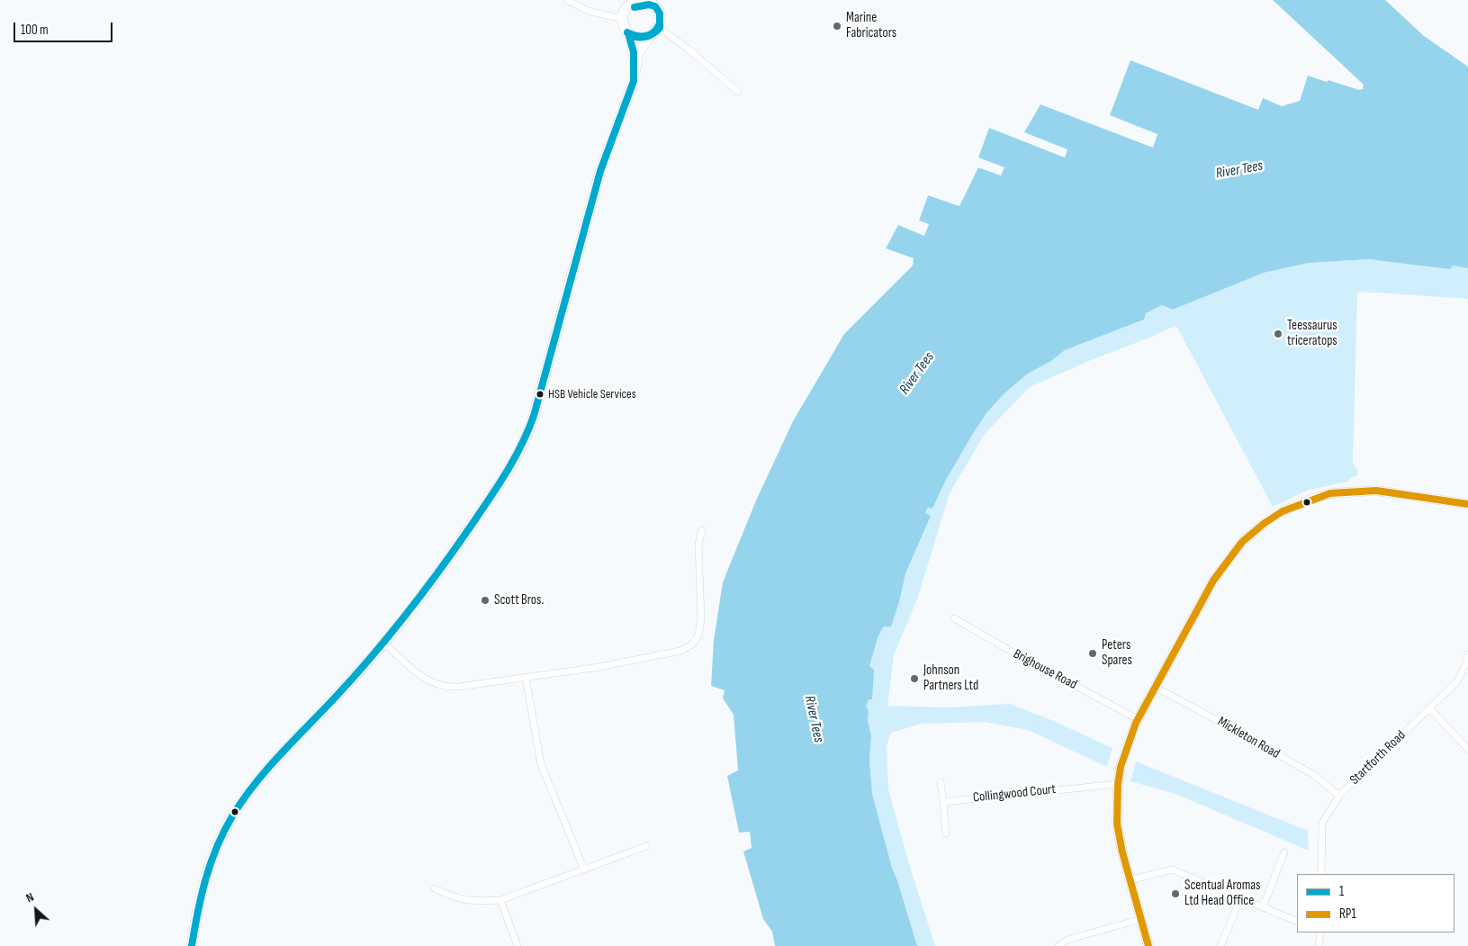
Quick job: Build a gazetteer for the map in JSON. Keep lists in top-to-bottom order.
{
  "streets": {
    "street": [
      "Brighouse Road",
      "Mickleton Road",
      "Startforth Road",
      "Collingwood Court"
    ]
  },
  "crossings": [
    ["Mickleton Road", "Startforth Road"]
  ],
  "water": ["River Tees"],
  "places": [
    "Marine Fabricators",
    "Teessaurus triceratops",
    "HSB Vehicle Services",
    "Scott Bros.",
    "Peters Spares",
    "Johnson Partners Ltd",
    "Scentual Aromas Ltd Head Office"
  ],
  "lines": ["transit line 1", "transit line RP1"],
  "legend": ["1", "RP1"],
  "scale_bar": "100 m",
  "north": "top left"
}
